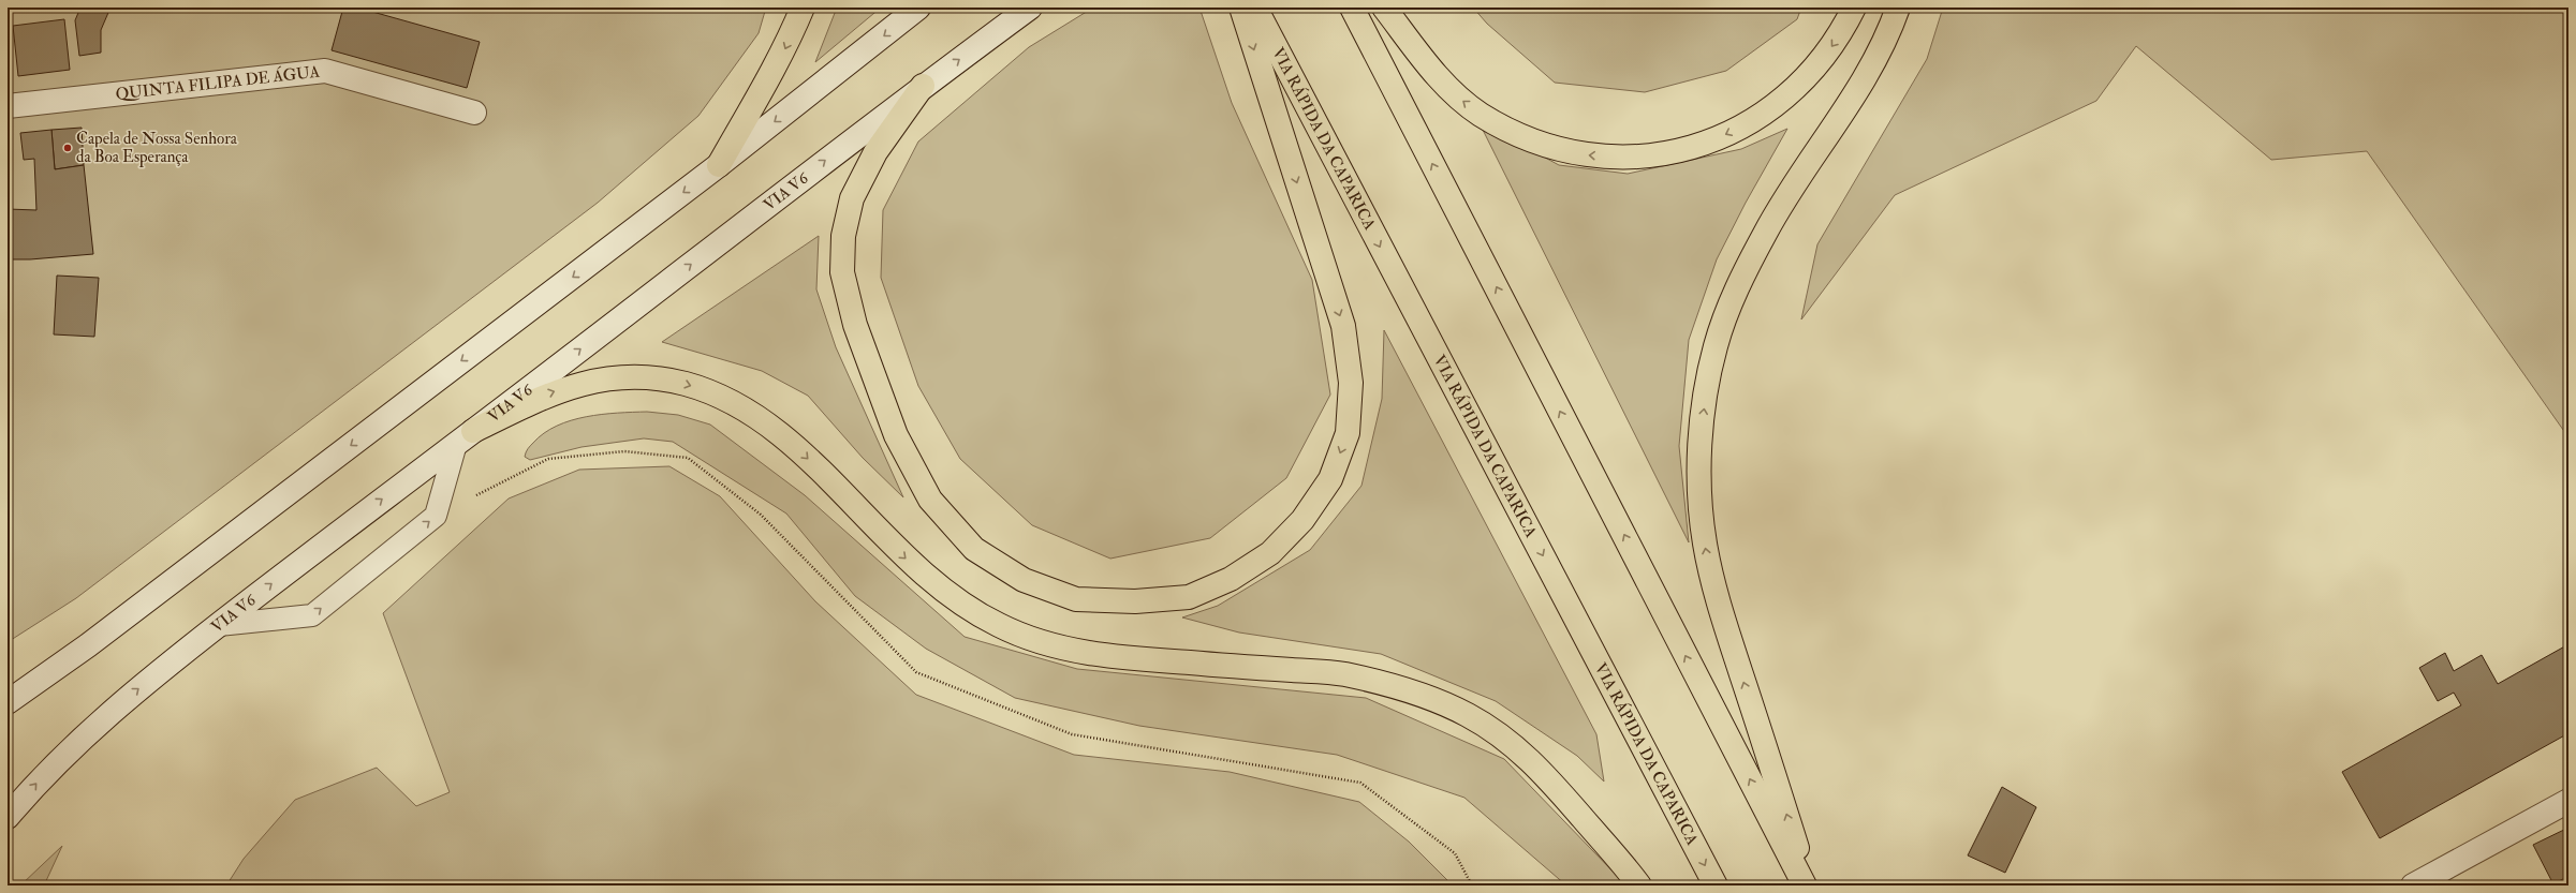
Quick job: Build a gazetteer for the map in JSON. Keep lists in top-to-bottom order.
{
  "streets": {
    "highway": ["VIA RÁPIDA DA CAPARICA"],
    "main road": ["QUINTA FILIPA DE ÁGUA", "VIA V6"]
  },
  "places": ["Capela de Nossa Senhora da Boa Esperança"]
}
